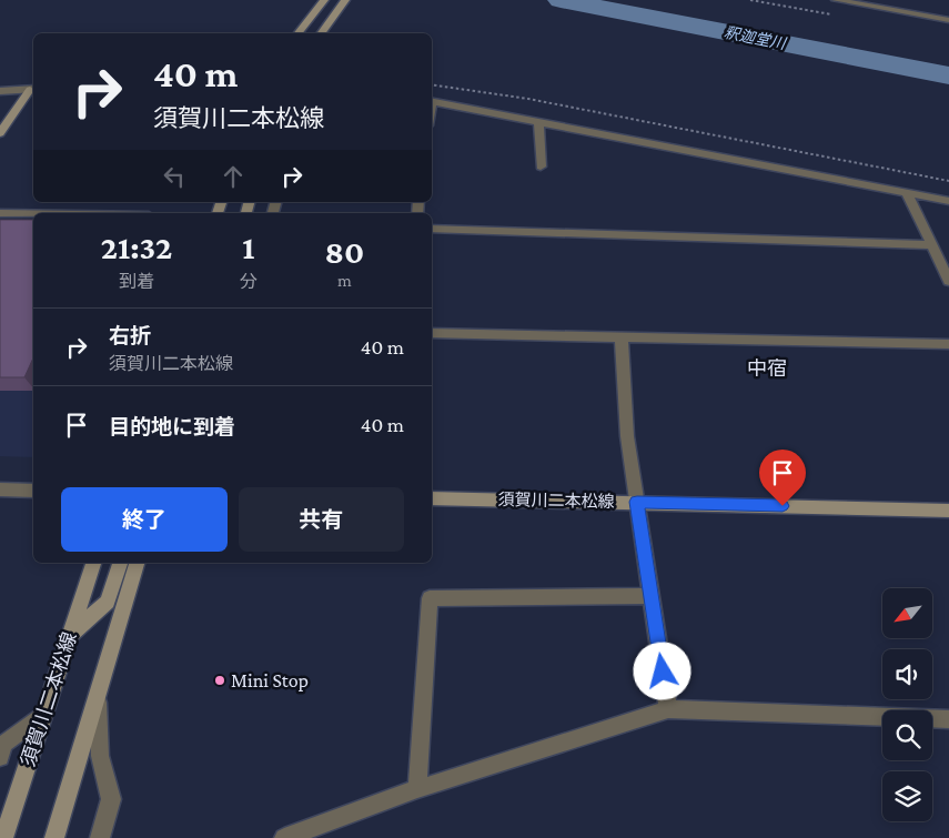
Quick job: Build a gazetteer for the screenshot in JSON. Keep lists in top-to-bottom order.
{
  "streets": {
    "main road": ["須賀川二本松線"]
  },
  "districts": ["中宿"],
  "water": ["釈迦堂川"],
  "places": ["Mini Stop"],
  "north": "bottom left",
  "page": {
    "turn": ["40 m", "須賀川二本松線"],
    "eta": [
      "21:32",
      "到着",
      "1",
      "分",
      "80",
      "m"
    ],
    "list": [
      {
        "name": "右折",
        "note": "須賀川二本松線",
        "value": "40 m"
      },
      {
        "name": "目的地に到着",
        "value": "40 m"
      }
    ],
    "buttons": ["終了", "共有"]
  }
}
